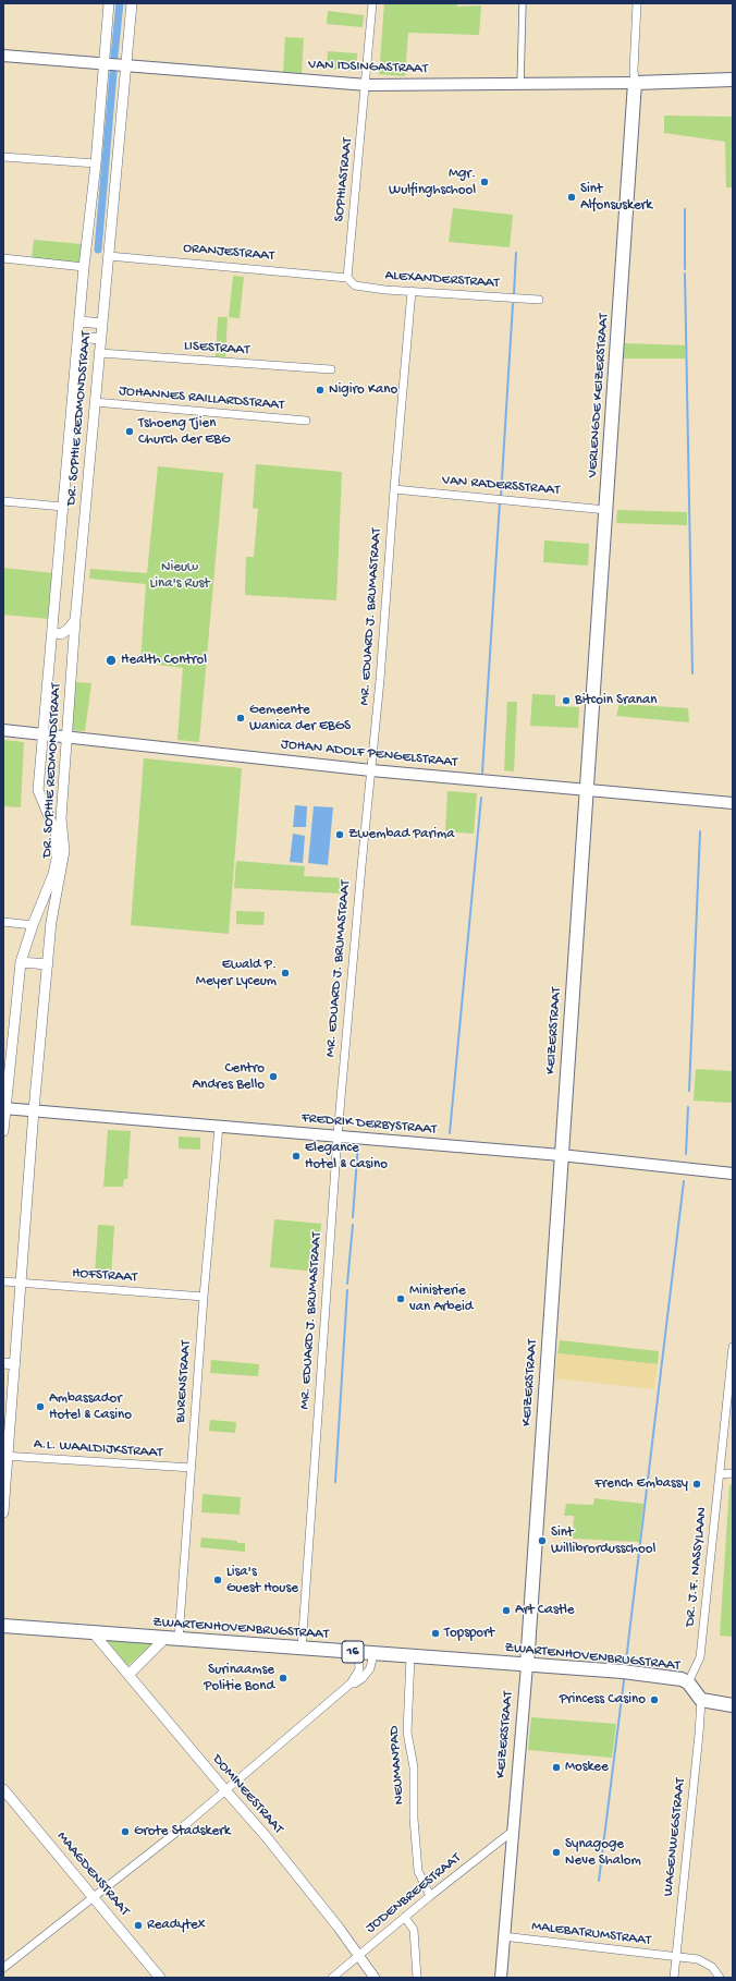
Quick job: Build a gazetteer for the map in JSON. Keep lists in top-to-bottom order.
{
  "streets": {
    "main road": [
      "VAN IDSINGASTRAAT",
      "VERLENGDE KEIZERSTRAAT",
      "JOHAN ADOLF PENGELSTRAAT",
      "KEIZERSTRAAT",
      "FREDRIK DERBYSTRAAT",
      "ZWARTENHOVENBRUGSTRAAT",
      "16"
    ],
    "street": [
      "SOPHIASTRAAT",
      "ORANJESTRAAT",
      "ALEXANDERSTRAAT",
      "LISESTRAAT",
      "JOHANNES RAILLARDSTRAAT",
      "DR. SOPHIE REDMONDSTRAAT",
      "VAN RADERSSTRAAT",
      "MR. EDUARD J. BRUMASTRAAT",
      "HOFSTRAAT",
      "BURENSTRAAT",
      "A.L. WAALDIJKSTRAAT",
      "DR. J.F. NASSYLAAN",
      "NEUMANPAD",
      "DOMINEESTRAAT",
      "WAGENWEGSTRAAT",
      "MAAGDENSTRAAT",
      "JODENBREESTRAAT",
      "MALEBATRUMSTRAAT"
    ]
  },
  "crossings": [
    ["VAN IDSINGASTRAAT", "SOPHIASTRAAT"],
    ["VAN IDSINGASTRAAT", "VERLENGDE KEIZERSTRAAT"],
    ["VAN IDSINGASTRAAT", "DR. SOPHIE REDMONDSTRAAT"],
    ["SOPHIASTRAAT", "ORANJESTRAAT"],
    ["SOPHIASTRAAT", "ALEXANDERSTRAAT"],
    ["ORANJESTRAAT", "ALEXANDERSTRAAT"],
    ["ORANJESTRAAT", "DR. SOPHIE REDMONDSTRAAT"],
    ["ALEXANDERSTRAAT", "MR. EDUARD J. BRUMASTRAAT"],
    ["LISESTRAAT", "DR. SOPHIE REDMONDSTRAAT"],
    ["VERLENGDE KEIZERSTRAAT", "VAN RADERSSTRAAT"],
    ["VERLENGDE KEIZERSTRAAT", "JOHAN ADOLF PENGELSTRAAT"],
    ["VERLENGDE KEIZERSTRAAT", "KEIZERSTRAAT"],
    ["JOHANNES RAILLARDSTRAAT", "DR. SOPHIE REDMONDSTRAAT"],
    ["DR. SOPHIE REDMONDSTRAAT", "JOHAN ADOLF PENGELSTRAAT"],
    ["DR. SOPHIE REDMONDSTRAAT", "FREDRIK DERBYSTRAAT"],
    ["DR. SOPHIE REDMONDSTRAAT", "HOFSTRAAT"],
    ["DR. SOPHIE REDMONDSTRAAT", "A.L. WAALDIJKSTRAAT"],
    ["VAN RADERSSTRAAT", "MR. EDUARD J. BRUMASTRAAT"],
    ["MR. EDUARD J. BRUMASTRAAT", "JOHAN ADOLF PENGELSTRAAT"],
    ["MR. EDUARD J. BRUMASTRAAT", "FREDRIK DERBYSTRAAT"],
    ["MR. EDUARD J. BRUMASTRAAT", "ZWARTENHOVENBRUGSTRAAT"],
    ["JOHAN ADOLF PENGELSTRAAT", "KEIZERSTRAAT"],
    ["KEIZERSTRAAT", "FREDRIK DERBYSTRAAT"],
    ["KEIZERSTRAAT", "ZWARTENHOVENBRUGSTRAAT"],
    ["KEIZERSTRAAT", "JODENBREESTRAAT"],
    ["KEIZERSTRAAT", "MALEBATRUMSTRAAT"],
    ["FREDRIK DERBYSTRAAT", "BURENSTRAAT"],
    ["HOFSTRAAT", "BURENSTRAAT"],
    ["BURENSTRAAT", "A.L. WAALDIJKSTRAAT"],
    ["BURENSTRAAT", "ZWARTENHOVENBRUGSTRAAT"],
    ["DR. J.F. NASSYLAAN", "ZWARTENHOVENBRUGSTRAAT"],
    ["ZWARTENHOVENBRUGSTRAAT", "NEUMANPAD"],
    ["ZWARTENHOVENBRUGSTRAAT", "DOMINEESTRAAT"],
    ["ZWARTENHOVENBRUGSTRAAT", "WAGENWEGSTRAAT"],
    ["NEUMANPAD", "JODENBREESTRAAT"],
    ["DOMINEESTRAAT", "JODENBREESTRAAT"],
    ["WAGENWEGSTRAAT", "MALEBATRUMSTRAAT"]
  ],
  "parks": ["Nieuw Lina's Rust"],
  "places": [
    "Mgr. Wulfinghschool",
    "Sint Alfonsuskerk",
    "Nigiro Kano",
    "Tshoeng Tjien Church der EBG",
    "Health Control",
    "Bitcoin Sranan",
    "Gemeente Wanica der EBGS",
    "Zwembad Parima",
    "Ewald P. Meyer Lyceum",
    "Centro Andres Bello",
    "Elegance Hotel & Casino",
    "Ministerie van Arbeid",
    "Ambassador Hotel & Casino",
    "French Embassy",
    "Sint Willibrordusschool",
    "Lisa's Guest House",
    "Art Castle",
    "Topsport",
    "Surinaamse Politie Bond",
    "Princess Casino",
    "Moskee",
    "Grote Stadskerk",
    "Synagoge Neve Shalom",
    "Readytex"
  ]
}
